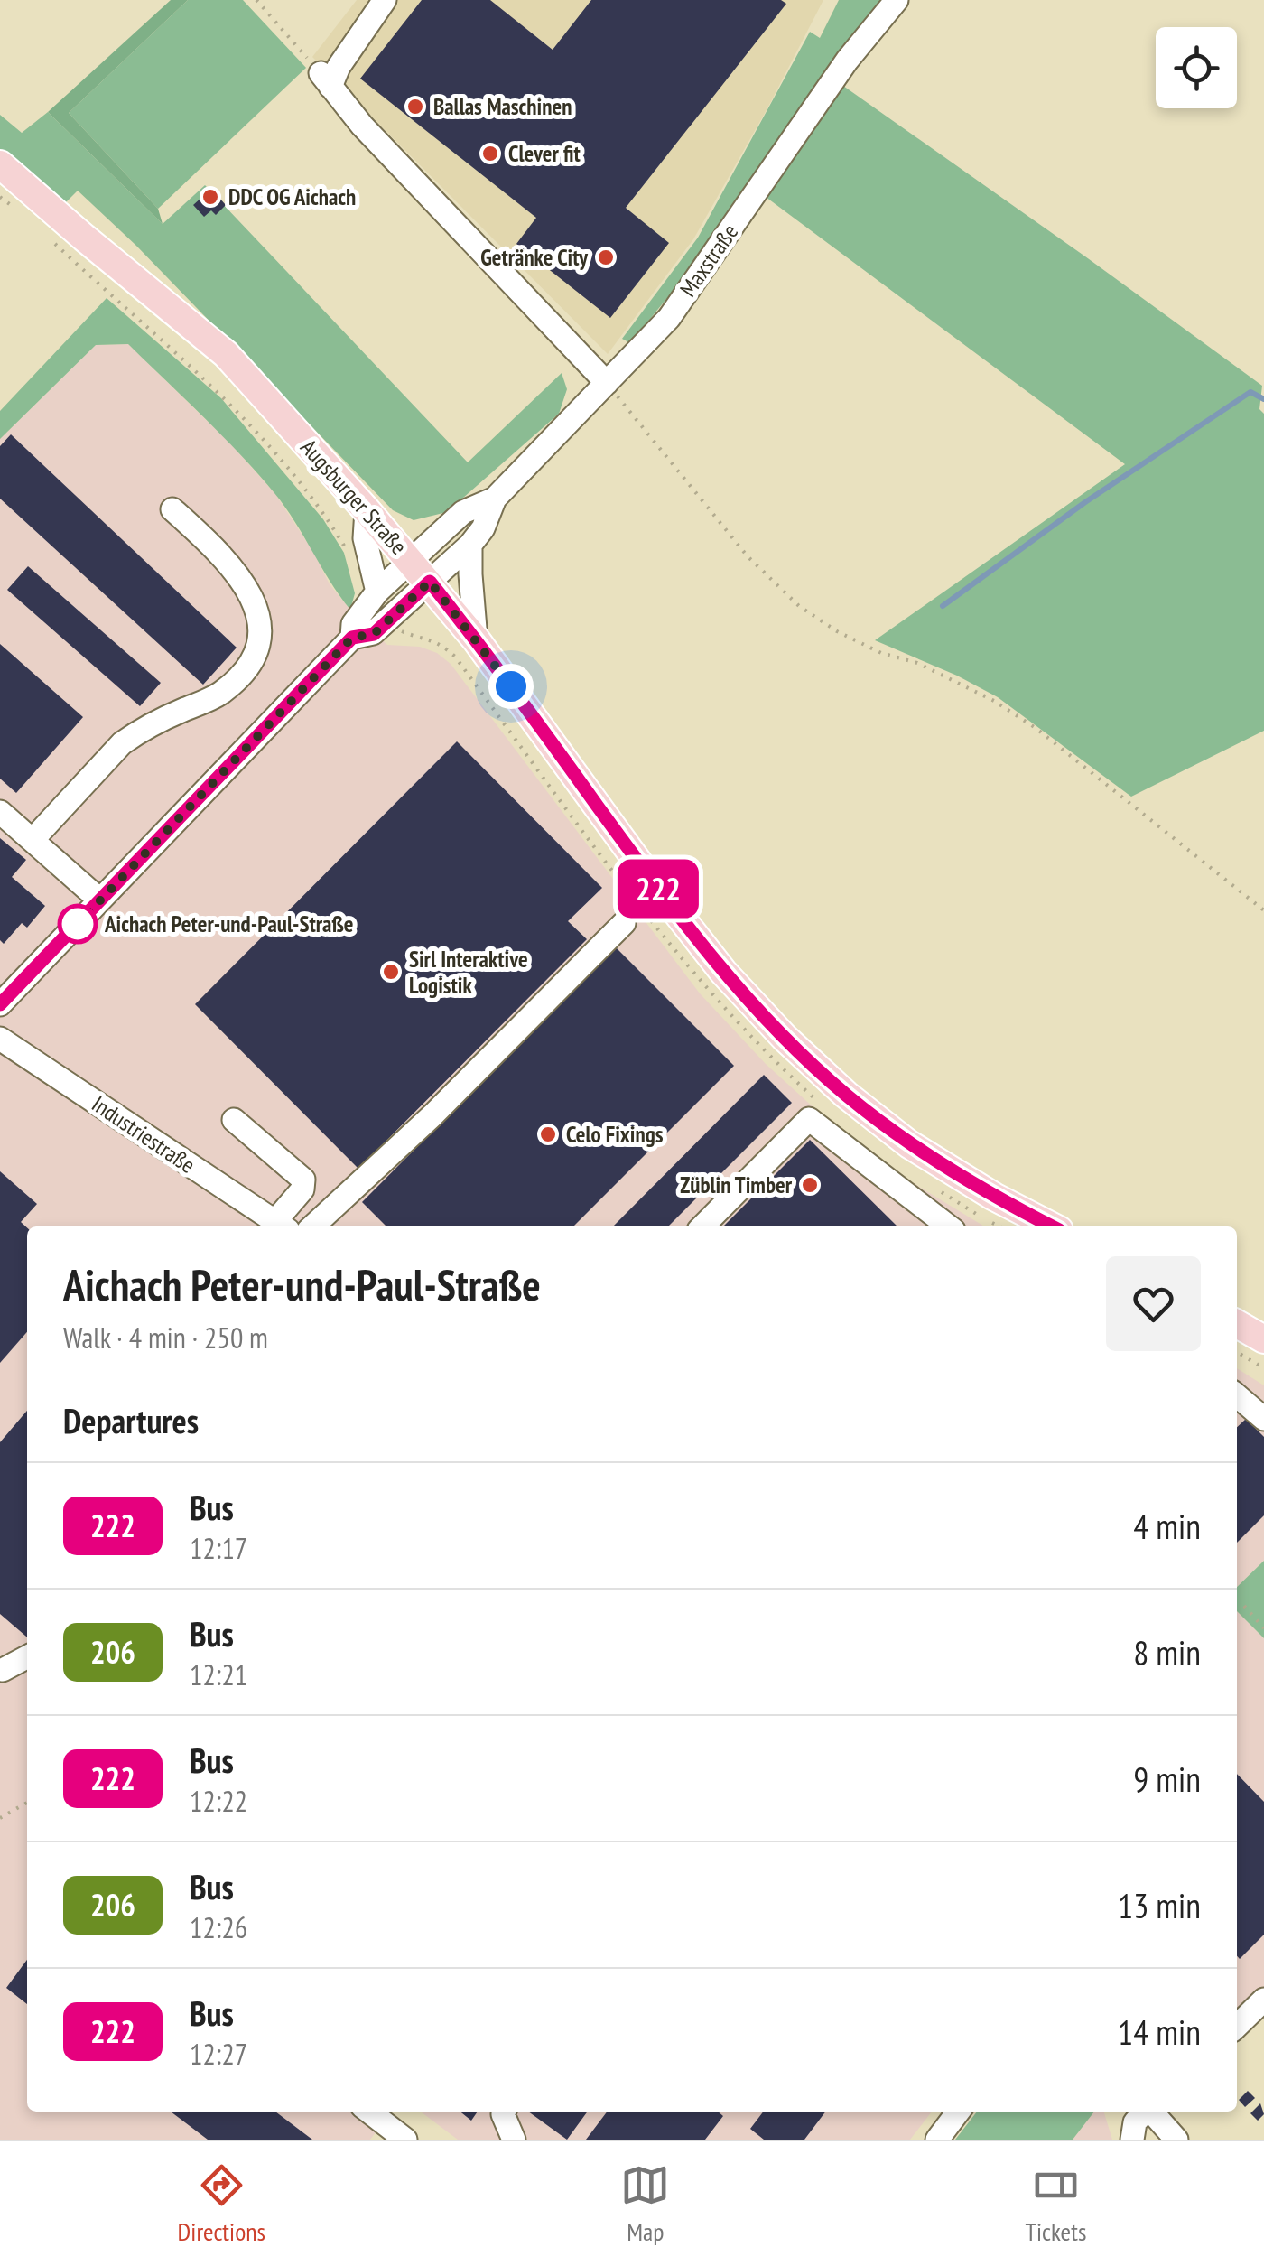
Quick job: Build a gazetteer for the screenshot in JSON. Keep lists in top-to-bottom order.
{
  "streets": {
    "main road": ["Augsburger Straße"],
    "street": ["Maxstraße", "Industriestraße"]
  },
  "crossings": [
    ["Maxstraße", "Augsburger Straße"]
  ],
  "places": [
    "Ballas Maschinen",
    "Clever fit",
    "DDC OG Aichach",
    "Getränke City",
    "Aichach Peter-und-Paul-Straße",
    "Sirl Interaktive Logistik",
    "Celo Fixings",
    "Züblin Timber"
  ],
  "lines": ["bus line 222"],
  "page": {
    "on_map": "222",
    "heading": [
      ["Aichach Peter-und-Paul-Straße", "Walk · 4 min · 250 m"],
      "Departures"
    ],
    "list": [
      {
        "mark": "222",
        "name": "Bus",
        "note": "12:17",
        "value": "4 min"
      },
      {
        "mark": "206",
        "name": "Bus",
        "note": "12:21",
        "value": "8 min"
      },
      {
        "mark": "222",
        "name": "Bus",
        "note": "12:22",
        "value": "9 min"
      },
      {
        "mark": "206",
        "name": "Bus",
        "note": "12:26",
        "value": "13 min"
      },
      {
        "mark": "222",
        "name": "Bus",
        "note": "12:27",
        "value": "14 min"
      }
    ],
    "tabs": ["Directions", "Map", "Tickets"]
  }
}
